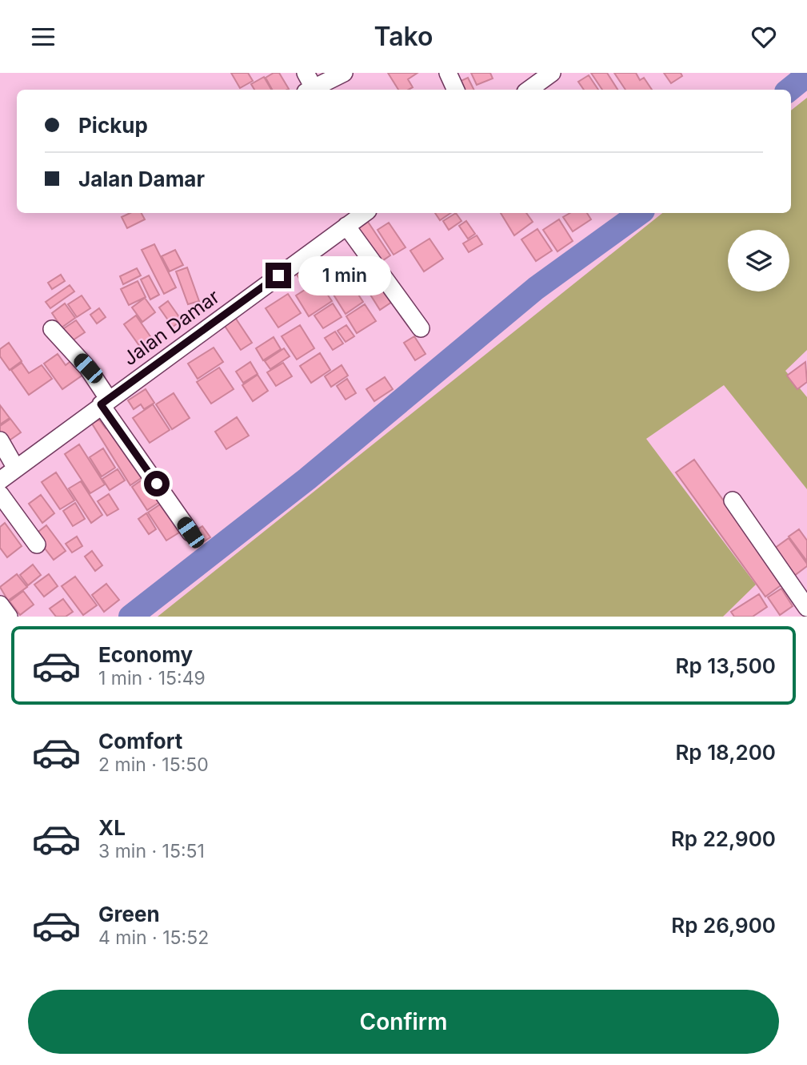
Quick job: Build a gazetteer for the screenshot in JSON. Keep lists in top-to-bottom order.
{
  "streets": {
    "street": ["Jalan Damar"]
  },
  "page": {
    "header": "Tako",
    "banner": ["Pickup", "Jalan Damar"],
    "bubble": "1 min",
    "list": [
      {
        "name": "Economy",
        "note": "1 min · 15:49",
        "value": "Rp 13,500"
      },
      {
        "name": "Comfort",
        "note": "2 min · 15:50",
        "value": "Rp 18,200"
      },
      {
        "name": "XL",
        "note": "3 min · 15:51",
        "value": "Rp 22,900"
      },
      {
        "name": "Green",
        "note": "4 min · 15:52",
        "value": "Rp 26,900"
      }
    ],
    "buttons": "Confirm"
  }
}
